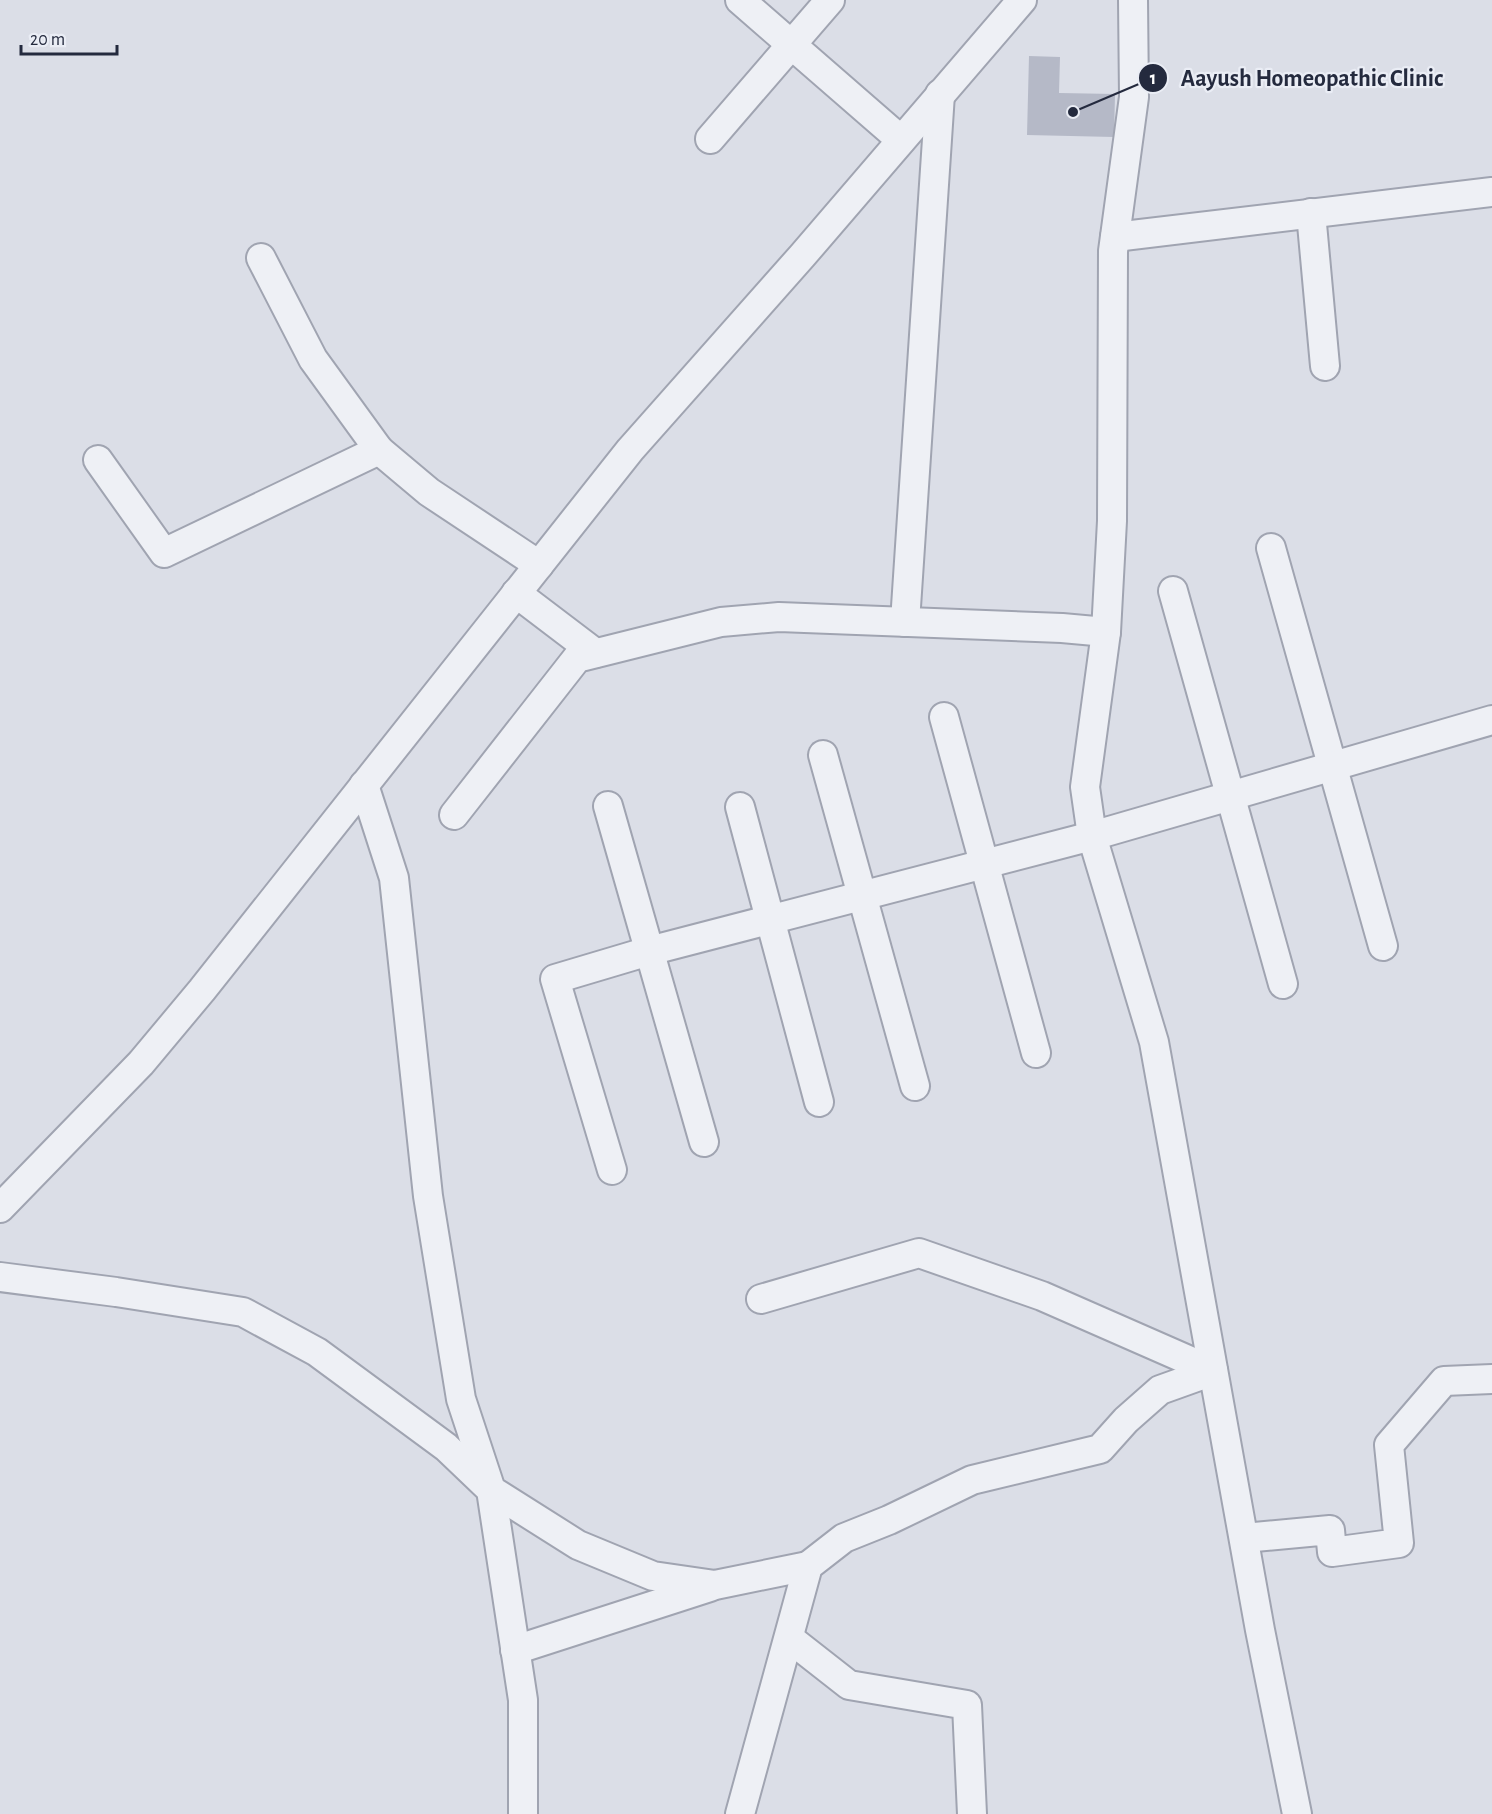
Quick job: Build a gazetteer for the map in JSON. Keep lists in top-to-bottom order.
{
  "places": ["Aayush Homeopathic Clinic"],
  "scale_bar": "20 m"
}
